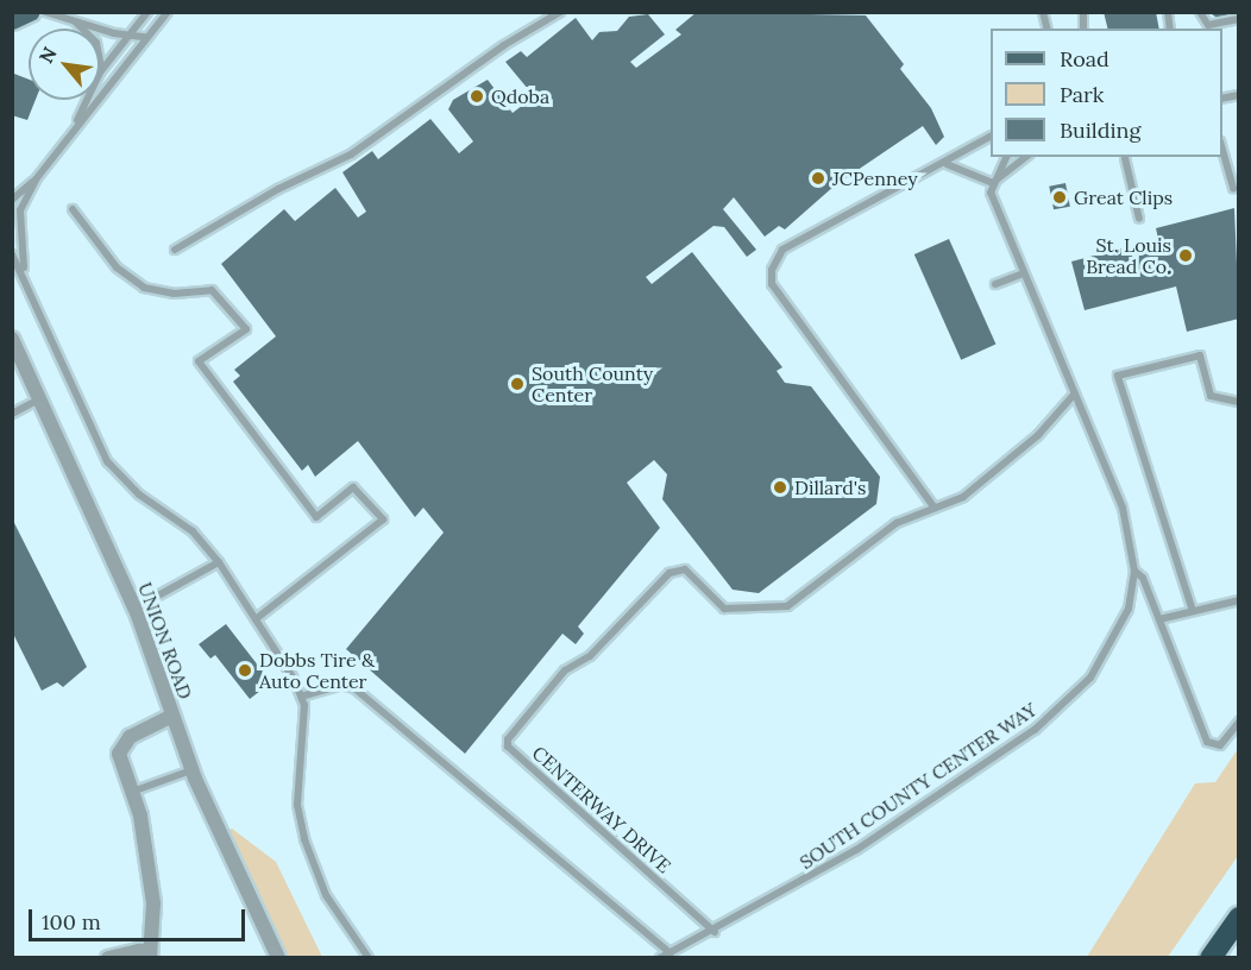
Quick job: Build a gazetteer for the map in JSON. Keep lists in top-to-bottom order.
{
  "streets": {
    "street": ["UNION ROAD"],
    "lane": ["SOUTH COUNTY CENTER WAY", "CENTERWAY DRIVE"]
  },
  "crossings": [
    ["SOUTH COUNTY CENTER WAY", "CENTERWAY DRIVE"]
  ],
  "places": [
    "Qdoba",
    "JCPenney",
    "Great Clips",
    "St. Louis Bread Co.",
    "South County Center",
    "Dillard's",
    "Dobbs Tire & Auto Center"
  ],
  "legend": ["Road", "Park", "Building"],
  "scale_bar": "100 m",
  "north": "top left"
}
